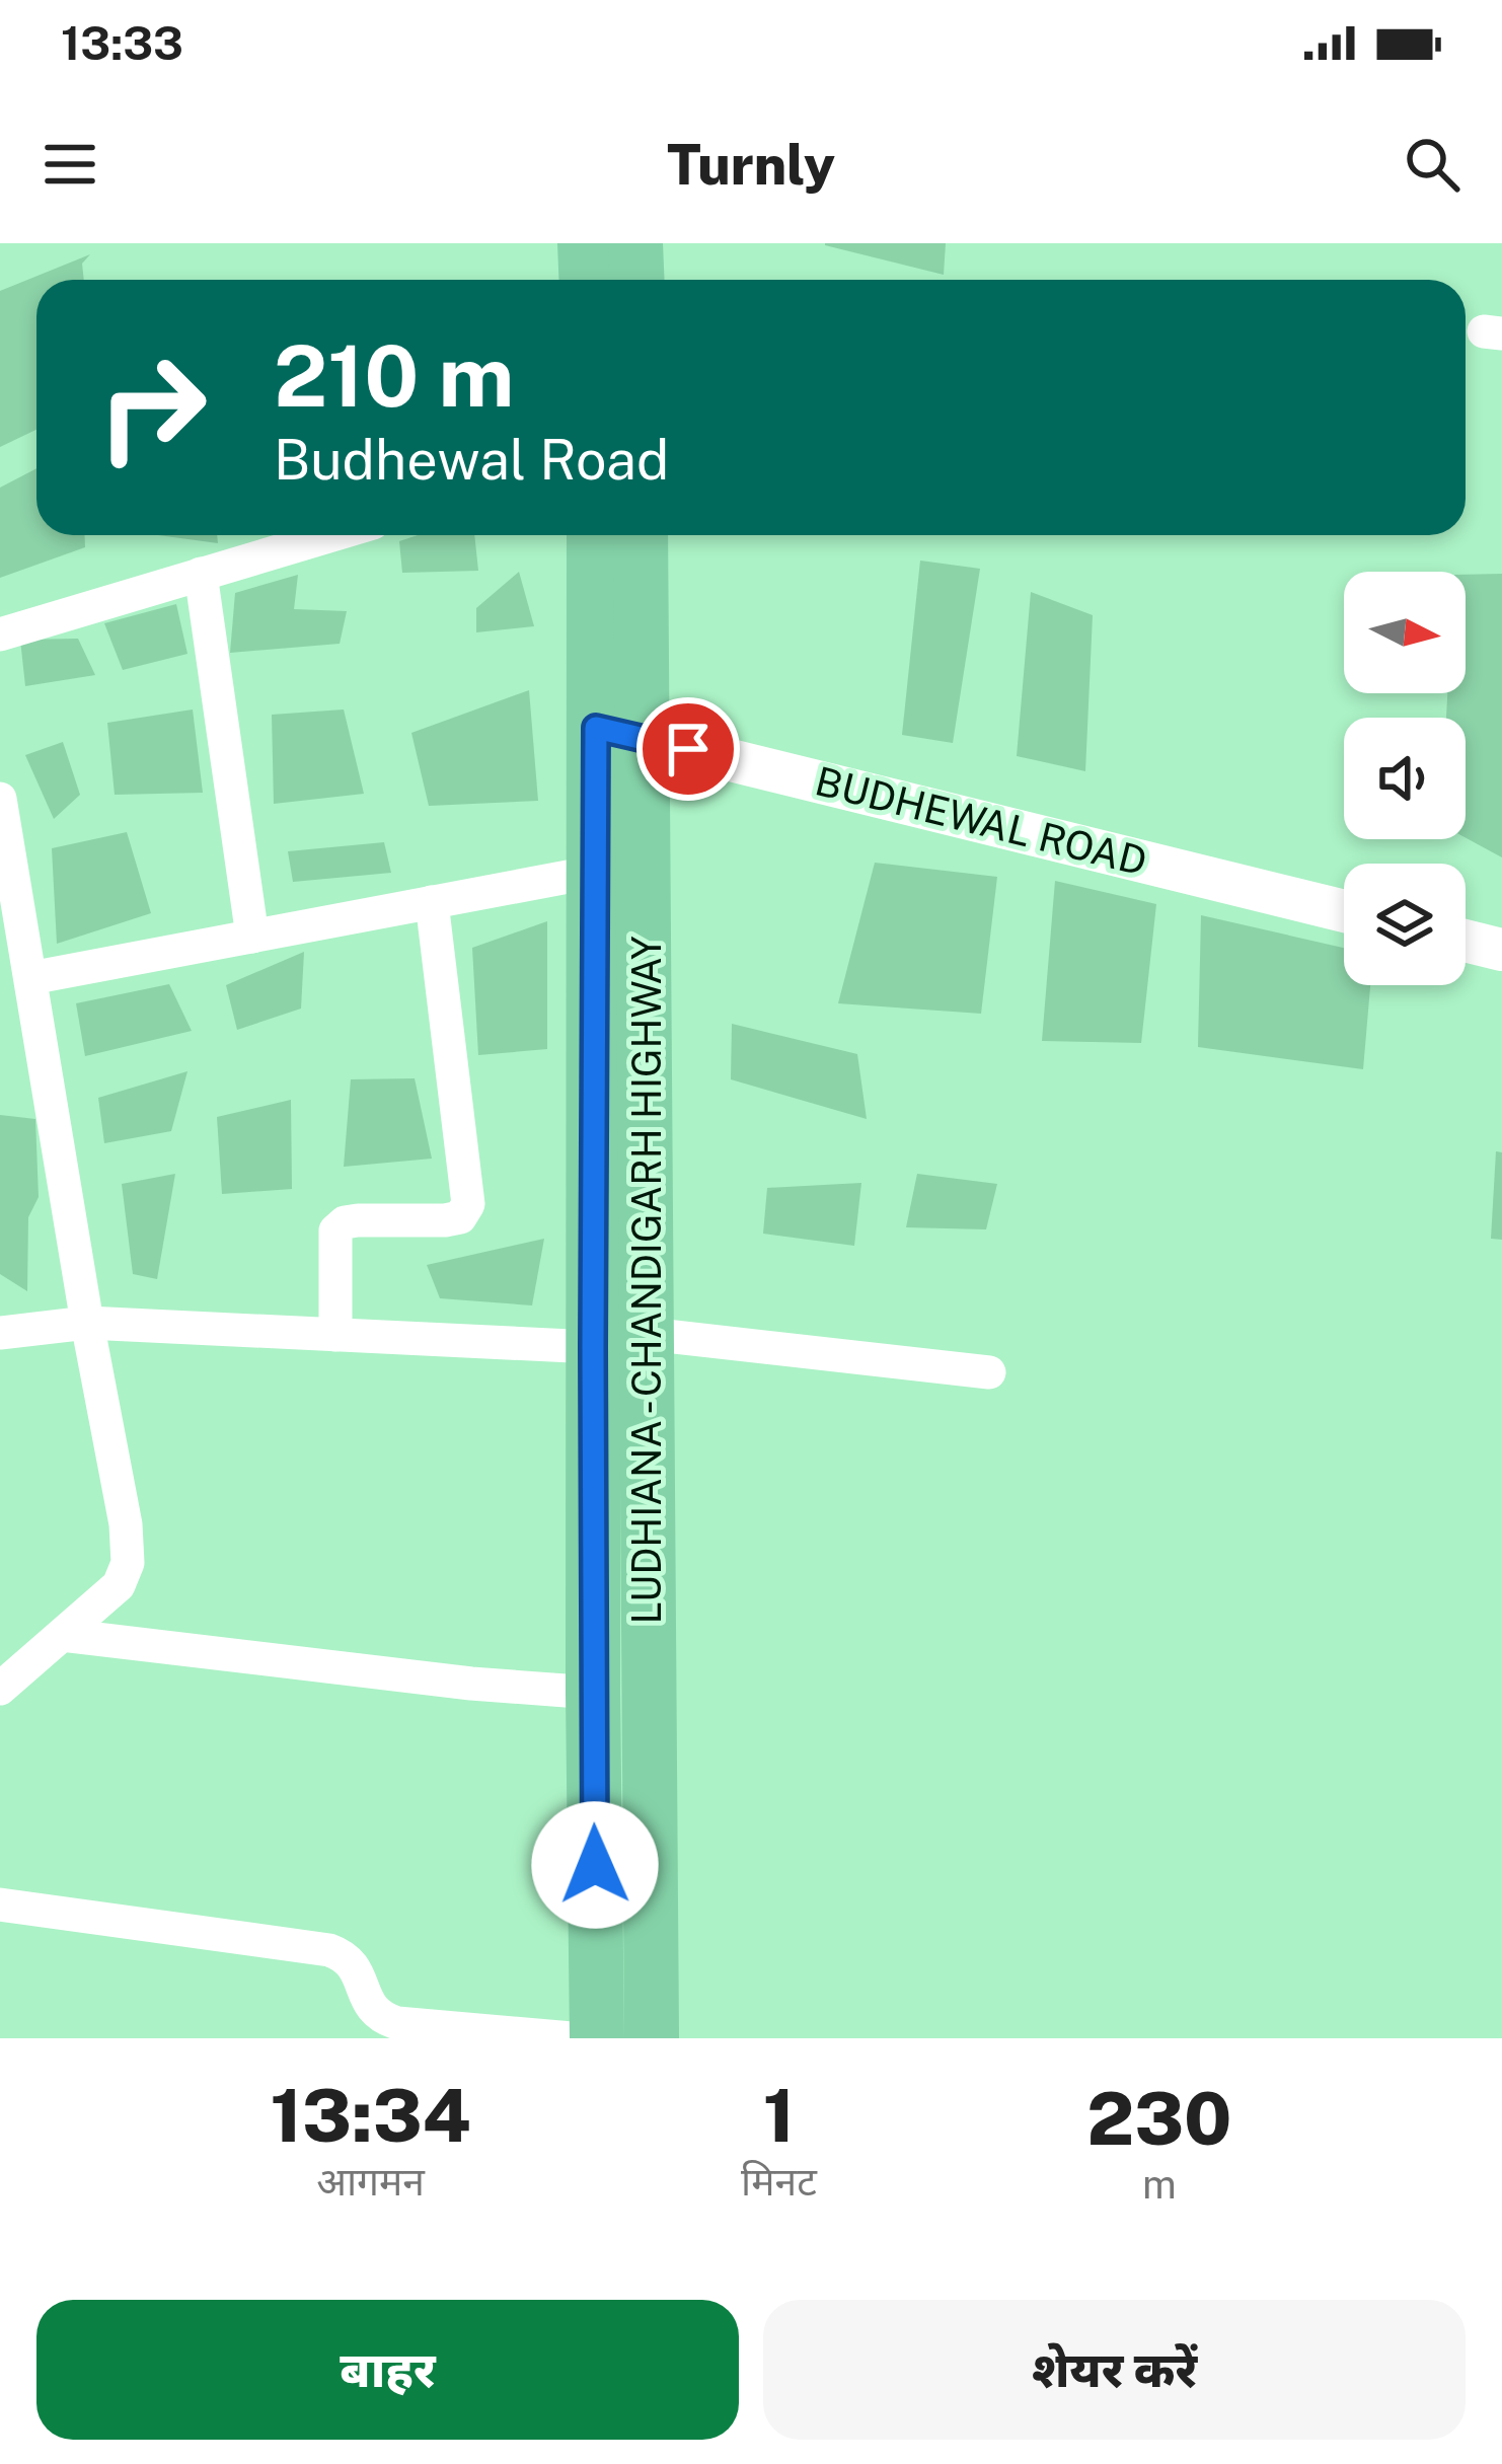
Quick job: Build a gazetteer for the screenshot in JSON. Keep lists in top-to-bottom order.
{
  "streets": {
    "main road": ["LUDHIANA - CHANDIGARH HIGHWAY"],
    "street": ["BUDHEWAL ROAD"]
  },
  "crossings": [
    ["BUDHEWAL ROAD", "LUDHIANA - CHANDIGARH HIGHWAY"]
  ],
  "north": "right",
  "page": {
    "status": "13:33",
    "header": "Turnly",
    "turn": ["210 m", "Budhewal Road"],
    "eta": [
      "13:34",
      "आगमन",
      "1",
      "मिनट",
      "230",
      "m"
    ],
    "buttons": ["बाहर", "शेयर करें"]
  }
}
